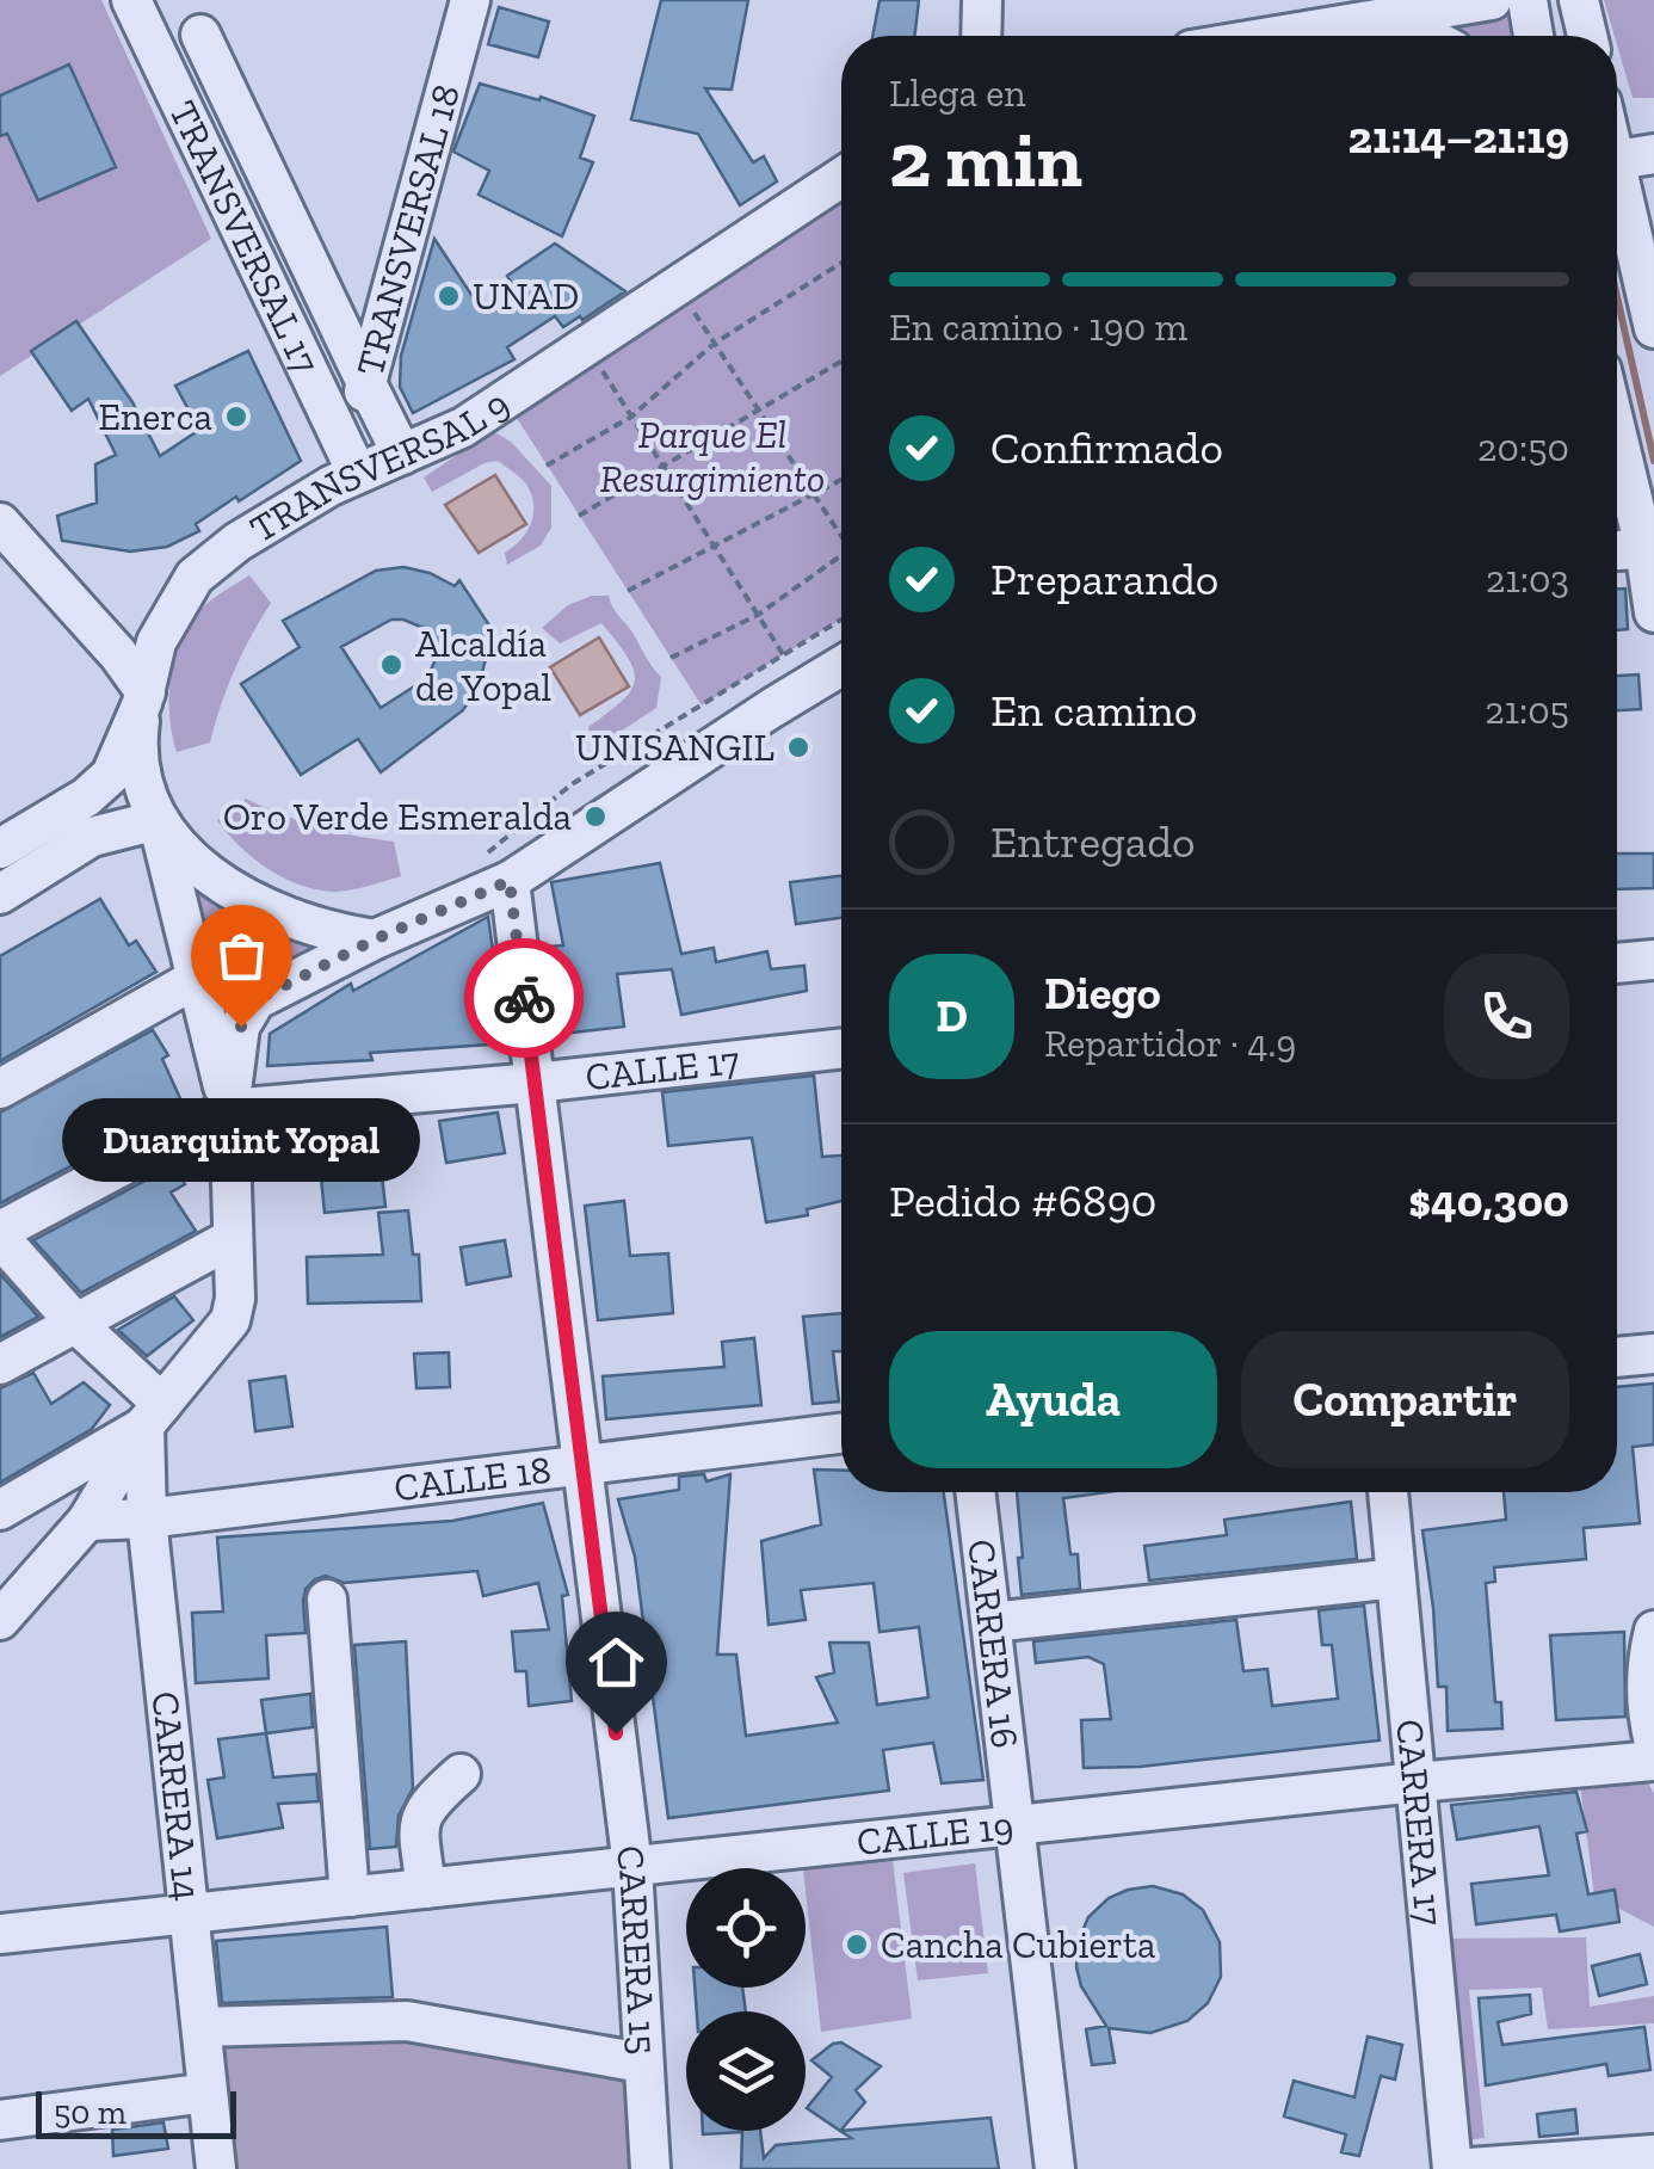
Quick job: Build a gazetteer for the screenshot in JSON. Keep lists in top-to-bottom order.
{
  "streets": {
    "street": [
      "TRANSVERSAL 18",
      "TRANSVERSAL 17",
      "TRANSVERSAL 9",
      "CALLE 17",
      "CALLE 18",
      "CARRERA 16",
      "CARRERA 14",
      "CARRERA 17",
      "CALLE 19",
      "CARRERA 15"
    ]
  },
  "crossings": [
    ["TRANSVERSAL 18", "TRANSVERSAL 9"],
    ["TRANSVERSAL 17", "TRANSVERSAL 9"],
    ["CALLE 17", "CARRERA 15"],
    ["CALLE 18", "CARRERA 14"],
    ["CALLE 18", "CARRERA 15"],
    ["CARRERA 16", "CALLE 19"],
    ["CARRERA 14", "CALLE 19"],
    ["CARRERA 17", "CALLE 19"],
    ["CALLE 19", "CARRERA 15"]
  ],
  "parks": ["Parque El Resurgimiento"],
  "places": [
    "UNAD",
    "Enerca",
    "Alcaldía de Yopal",
    "UNISANGIL",
    "Oro Verde Esmeralda",
    "Duarquint Yopal",
    "Cancha Cubierta"
  ],
  "scale_bar": "50 m",
  "page": {
    "heading": ["2 min", "Llega en", "21:14–21:19"],
    "panel": [
      "Diego",
      "Repartidor · 4.9",
      "Pedido #6890",
      "$40,300"
    ],
    "bar": "En camino · 190 m",
    "list": [
      ["Confirmado", "20:50"],
      ["Preparando", "21:03"],
      ["En camino", "21:05"],
      "Entregado"
    ],
    "round": "D",
    "bubble": "Duarquint Yopal",
    "buttons": ["Ayuda", "Compartir"],
    "scale": "50 m"
  }
}
